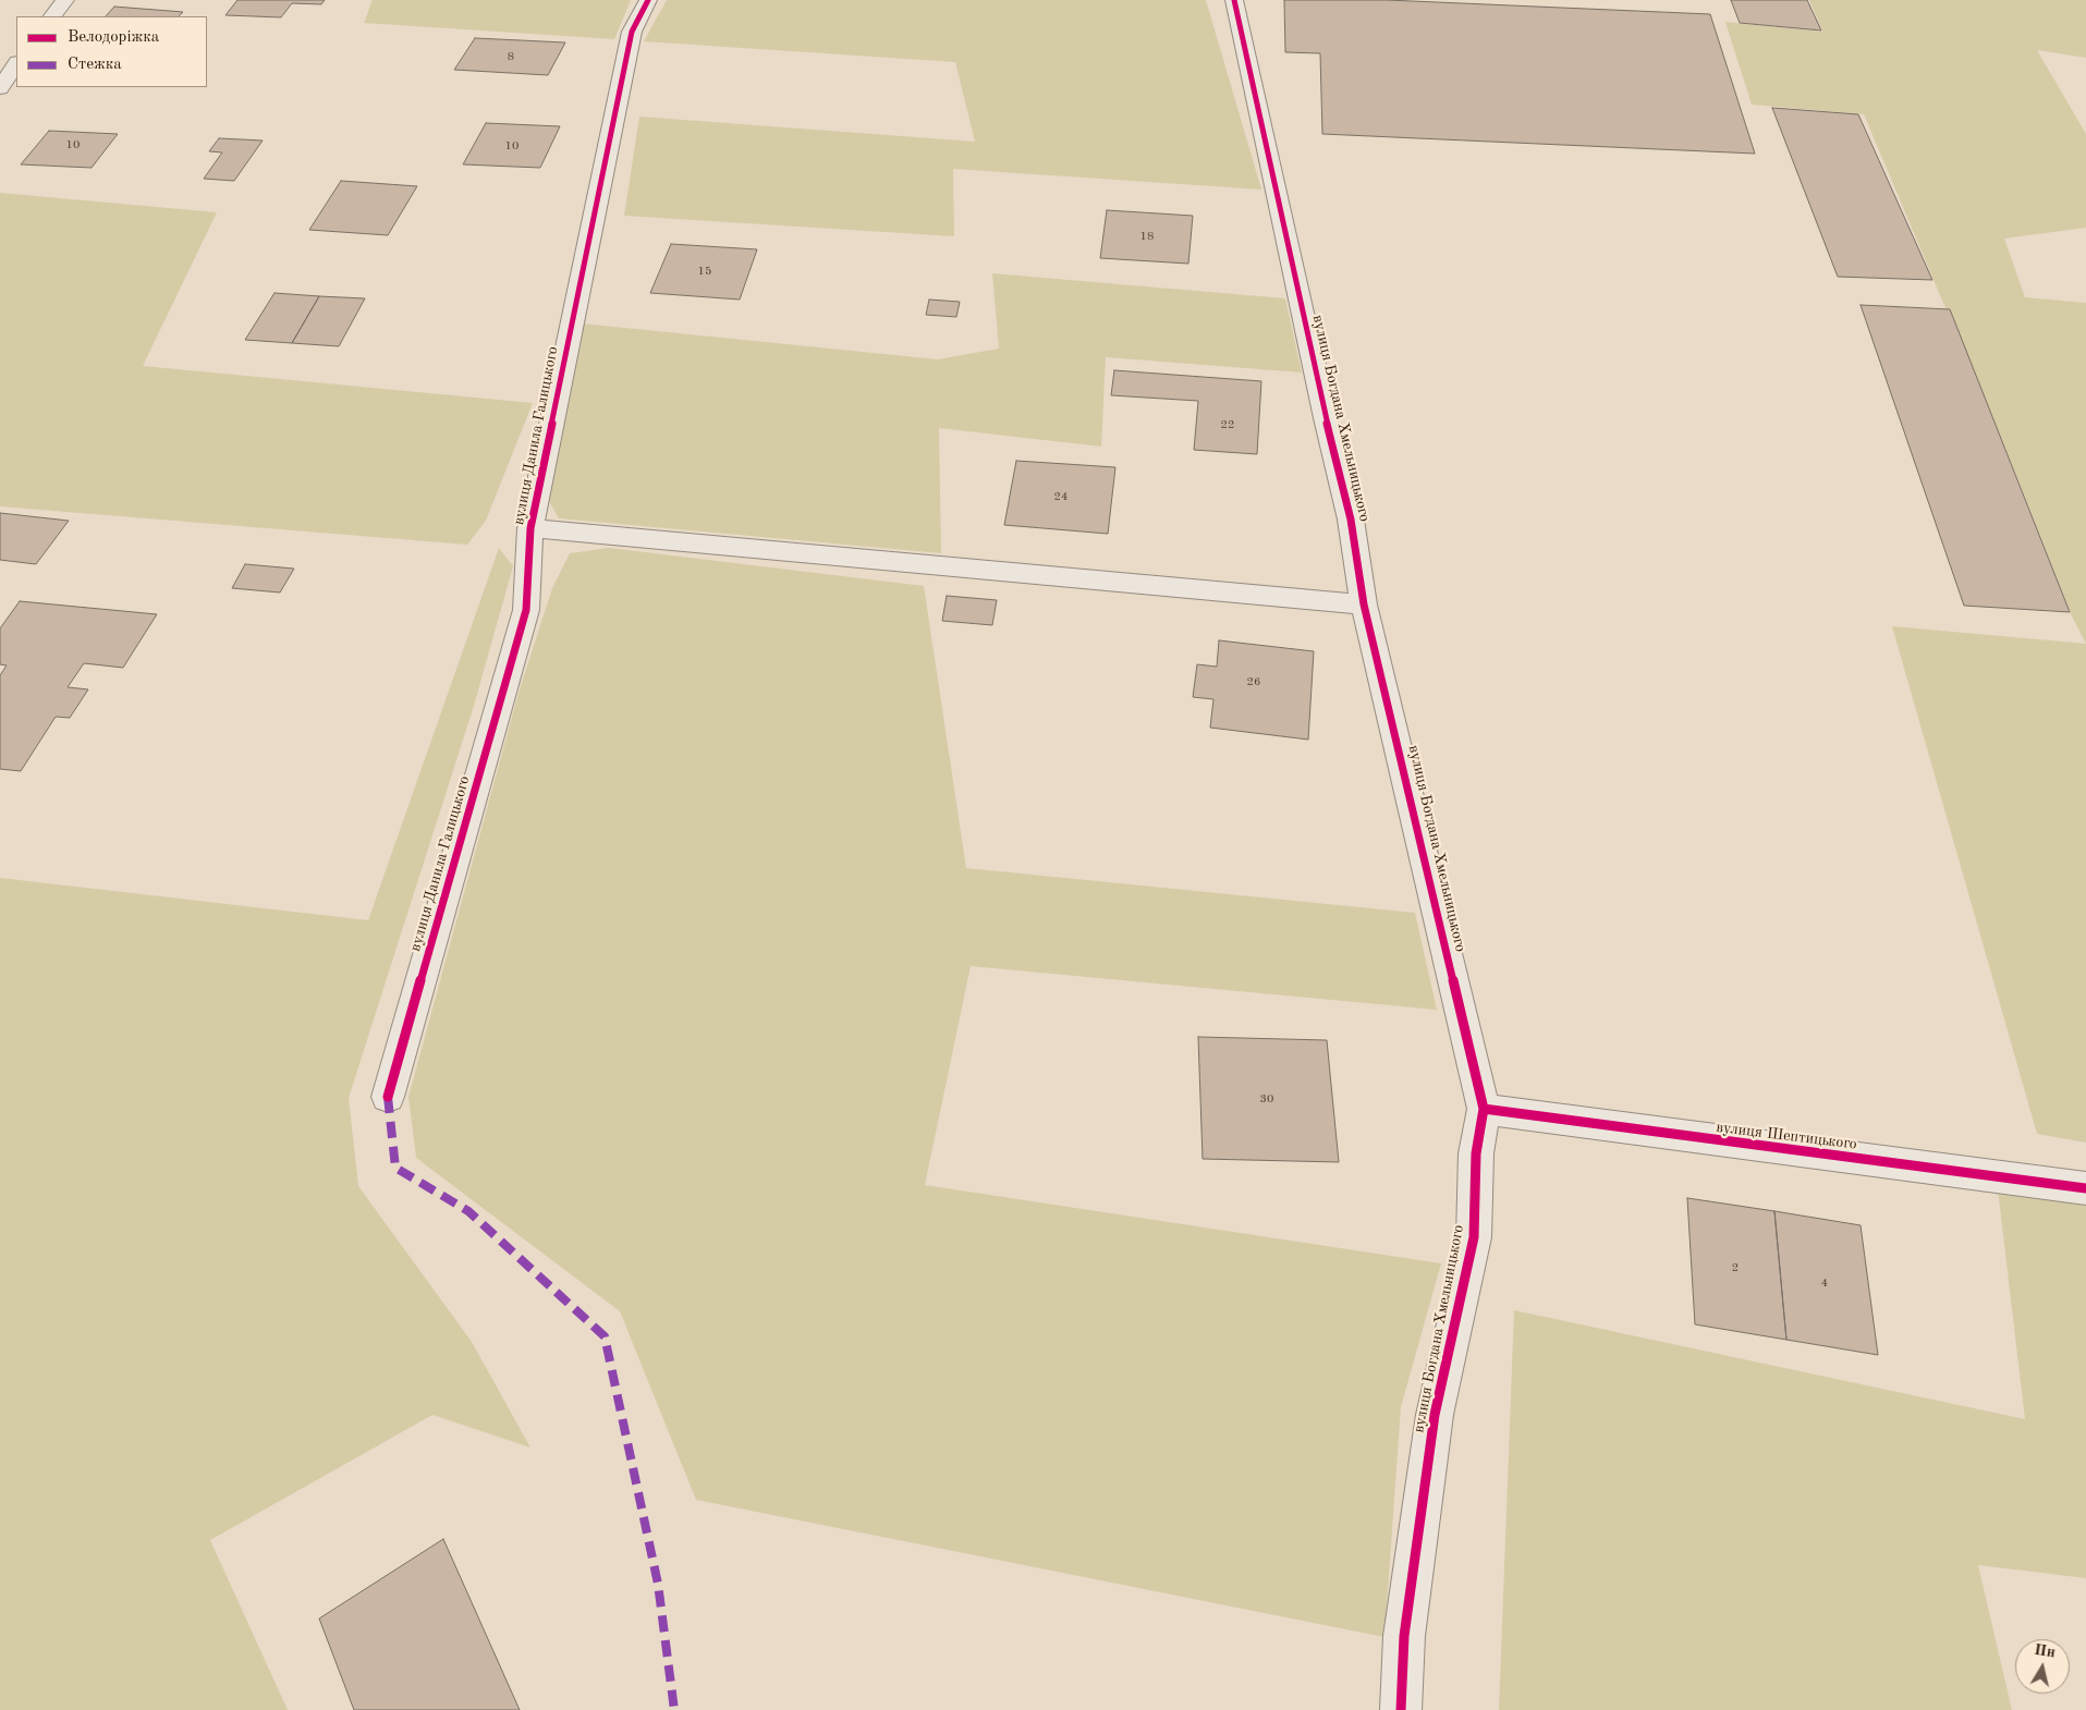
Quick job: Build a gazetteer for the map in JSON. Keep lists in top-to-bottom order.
{
  "streets": {
    "street": ["вулиця Богдана Хмельницького", "вулиця Данила Галицького", "вулиця Шептицького"]
  },
  "crossings": [
    ["вулиця Богдана Хмельницького", "вулиця Шептицького"]
  ],
  "house_numbers": [
    "8",
    "10",
    "10",
    "18",
    "15",
    "22",
    "24",
    "26",
    "30",
    "2",
    "4"
  ],
  "legend": ["Велодоріжка", "Стежка"],
  "north": "top"
}
